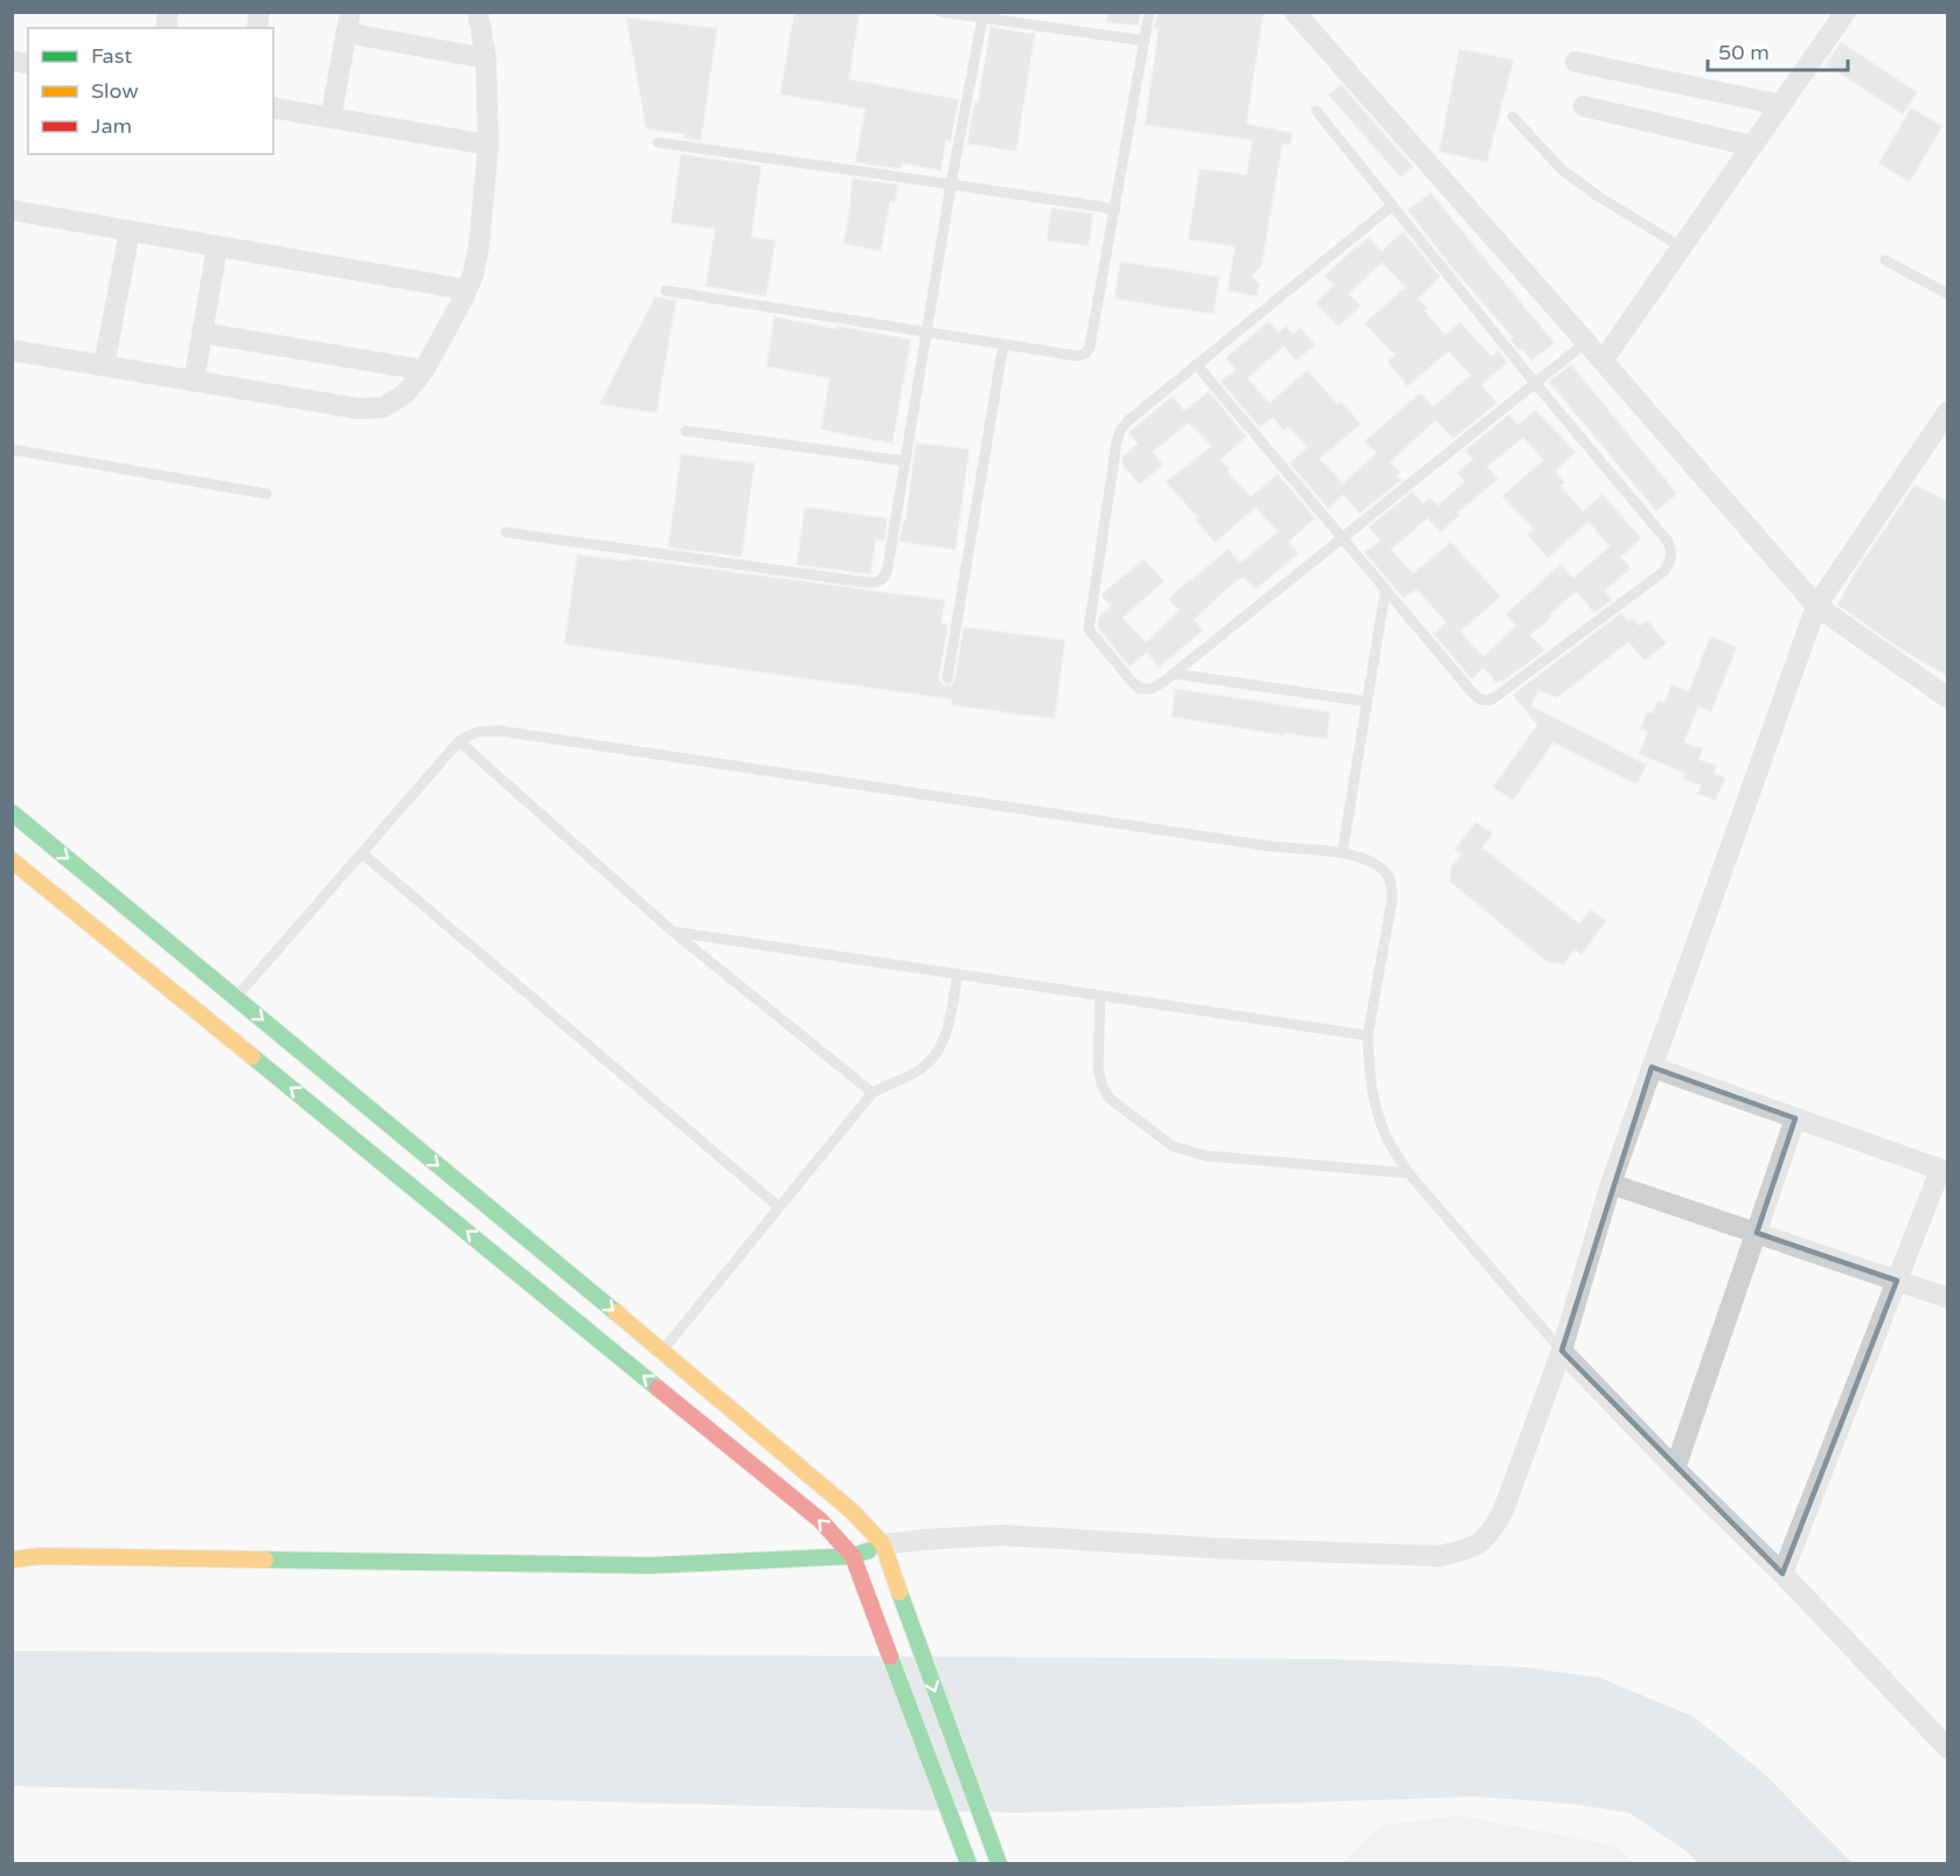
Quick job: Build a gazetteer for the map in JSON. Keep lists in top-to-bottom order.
{
  "legend": ["Fast", "Slow", "Jam"],
  "scale_bar": "50 m"
}
